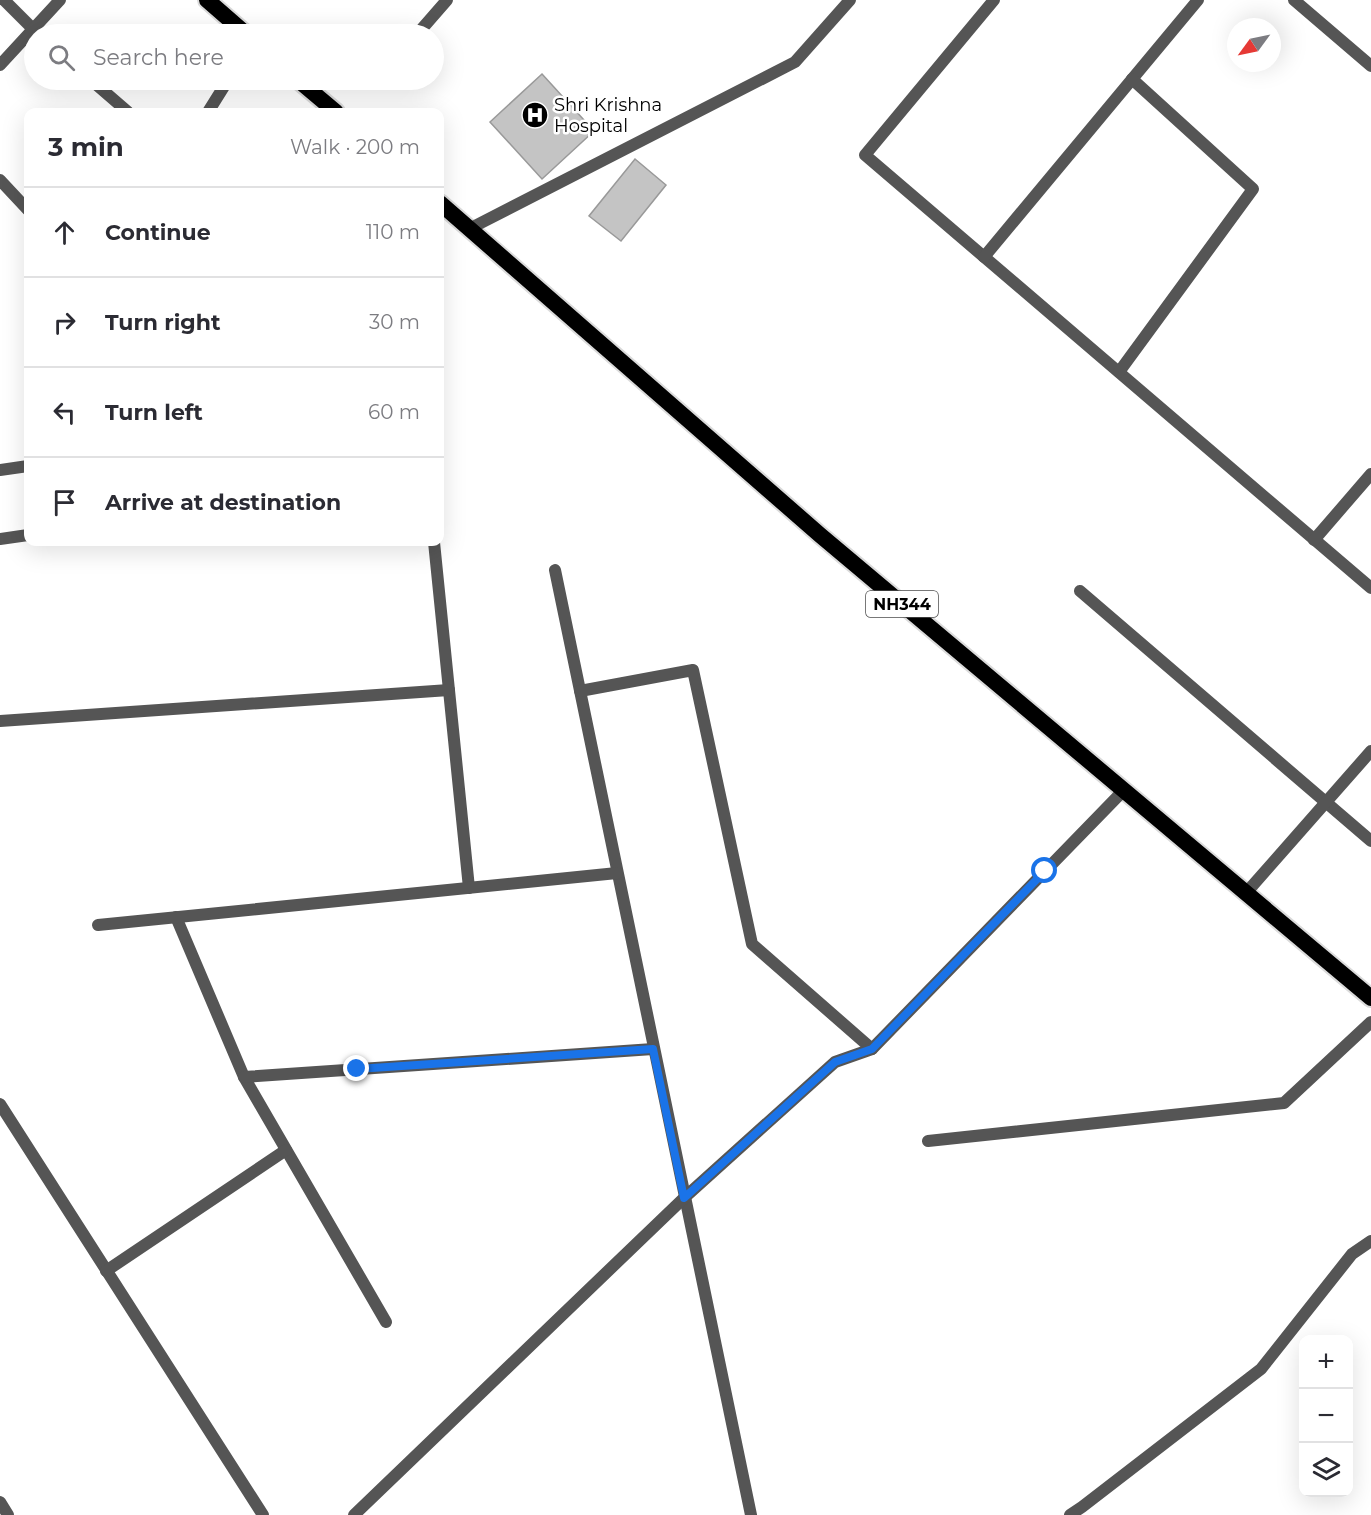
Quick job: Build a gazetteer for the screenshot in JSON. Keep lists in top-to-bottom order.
{
  "streets": {
    "highway": ["NH344"]
  },
  "places": {
    "hospital": ["Shri Krishna Hospital"]
  },
  "north": "bottom left",
  "page": {
    "search": "Search here",
    "heading": ["3 min", "Walk · 200 m"],
    "list": [
      ["Continue", "110 m"],
      ["Turn right", "30 m"],
      ["Turn left", "60 m"],
      "Arrive at destination"
    ],
    "map_buttons": ["+", "−"]
  }
}
